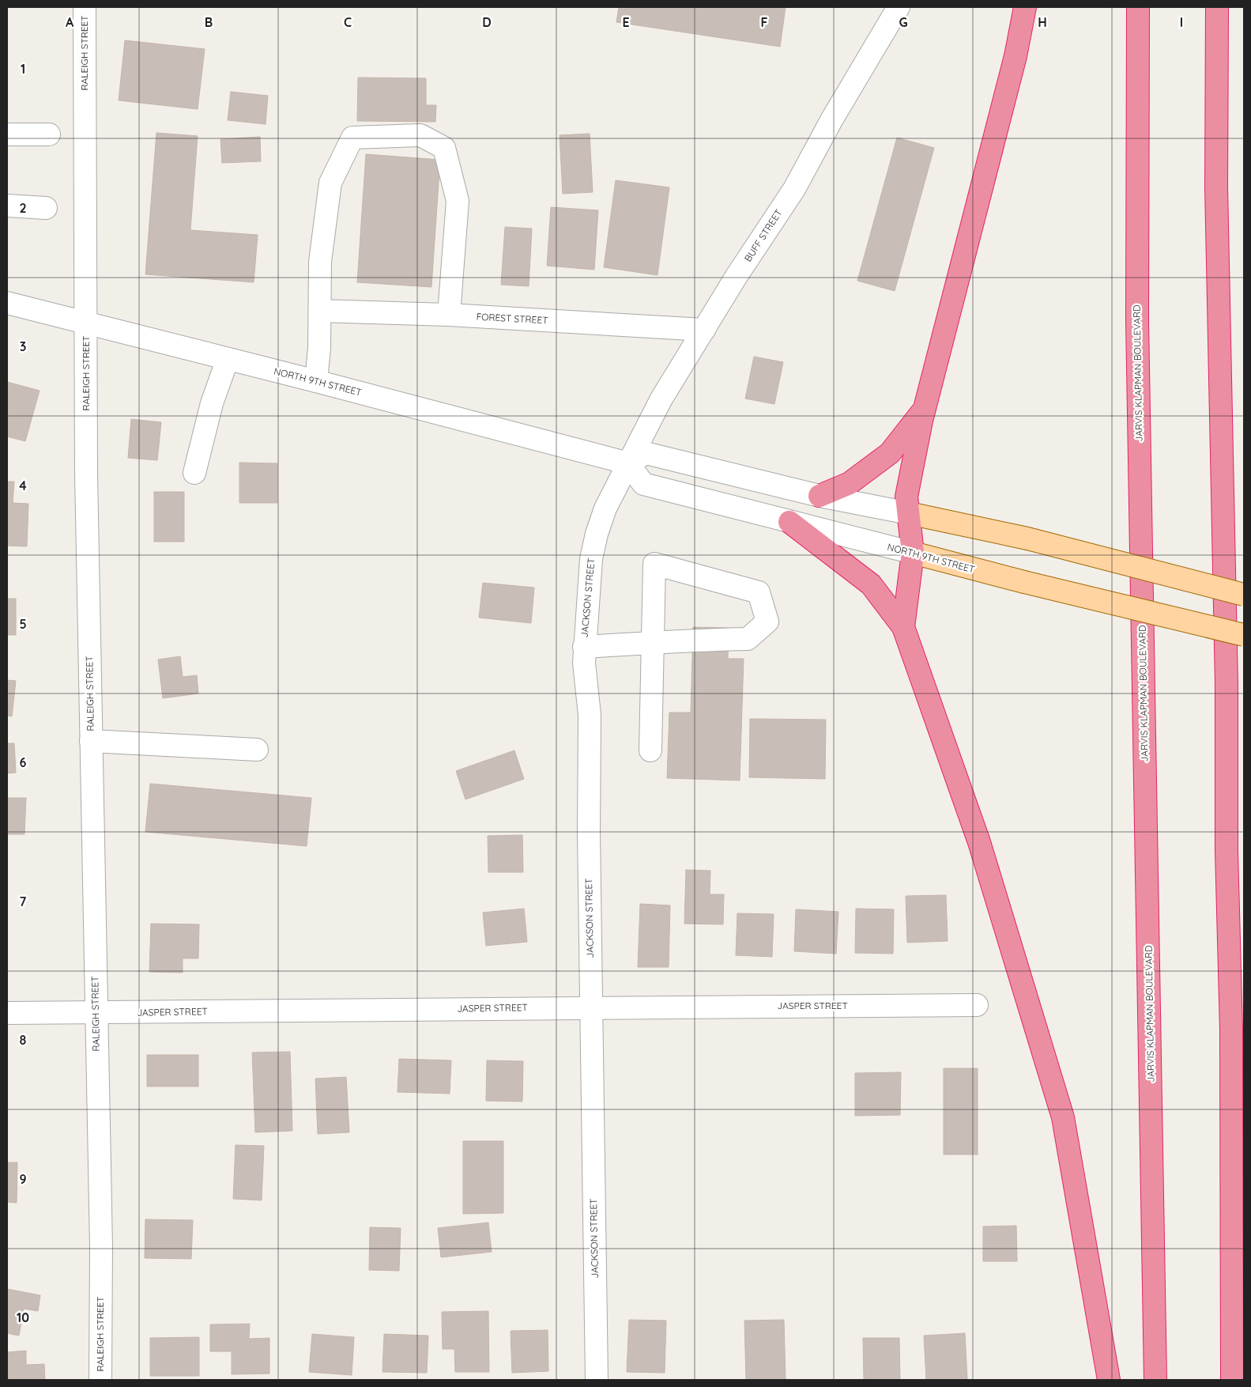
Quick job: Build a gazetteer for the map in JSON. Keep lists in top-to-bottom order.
{
  "streets": {
    "highway": ["JARVIS KLAPMAN BOULEVARD"],
    "main road": ["NORTH 9TH STREET"],
    "street": [
      "RALEIGH STREET",
      "BUFF STREET",
      "FOREST STREET",
      "JACKSON STREET",
      "JASPER STREET"
    ]
  },
  "crossings": [
    ["RALEIGH STREET", "NORTH 9TH STREET"],
    ["RALEIGH STREET", "JASPER STREET"],
    ["BUFF STREET", "FOREST STREET"],
    ["BUFF STREET", "NORTH 9TH STREET"],
    ["BUFF STREET", "JACKSON STREET"],
    ["NORTH 9TH STREET", "JACKSON STREET"],
    ["JACKSON STREET", "JASPER STREET"]
  ],
  "grid": {
    "columns": [
      "A",
      "B",
      "C",
      "D",
      "E",
      "F",
      "G",
      "H",
      "I"
    ],
    "rows": [
      "1",
      "2",
      "3",
      "4",
      "5",
      "6",
      "7",
      "8",
      "9",
      "10"
    ]
  }
}
